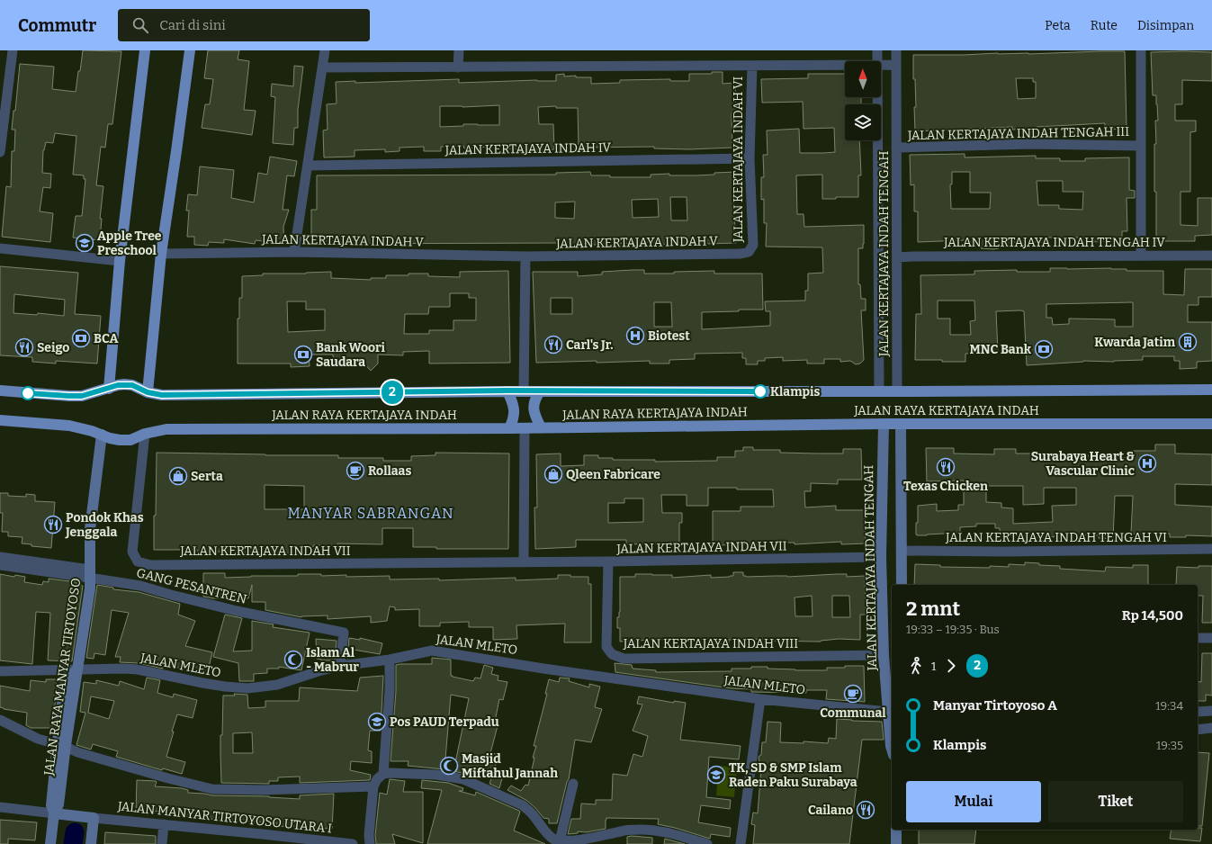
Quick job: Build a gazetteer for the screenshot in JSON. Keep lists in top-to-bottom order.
{
  "streets": {
    "main road": ["JALAN KERTAJAYA INDAH TENGAH", "JALAN RAYA KERTAJAYA INDAH", "JALAN RAYA MANYAR TIRTOYOSO"],
    "street": [
      "JALAN KERTAJAYA INDAH TENGAH III",
      "JALAN KERTAJAYA INDAH IV",
      "JALAN KERTAJAYA INDAH VI",
      "JALAN KERTAJAYA INDAH V",
      "JALAN KERTAJAYA INDAH TENGAH IV",
      "JALAN KERTAJAYA INDAH TENGAH VI",
      "JALAN KERTAJAYA INDAH VII",
      "GANG PESANTREN",
      "JALAN KERTAJAYA INDAH VIII",
      "JALAN MLETO",
      "JALAN MANYAR TIRTOYOSO UTARA I"
    ]
  },
  "crossings": [
    ["JALAN KERTAJAYA INDAH TENGAH III", "JALAN KERTAJAYA INDAH TENGAH"],
    ["JALAN KERTAJAYA INDAH IV", "JALAN KERTAJAYA INDAH VI"],
    ["JALAN KERTAJAYA INDAH VI", "JALAN KERTAJAYA INDAH V"],
    ["JALAN KERTAJAYA INDAH TENGAH IV", "JALAN KERTAJAYA INDAH TENGAH"],
    ["JALAN KERTAJAYA INDAH TENGAH", "JALAN RAYA KERTAJAYA INDAH"],
    ["JALAN KERTAJAYA INDAH TENGAH", "JALAN KERTAJAYA INDAH VII"],
    ["JALAN KERTAJAYA INDAH TENGAH", "JALAN KERTAJAYA INDAH VIII"],
    ["JALAN KERTAJAYA INDAH TENGAH", "JALAN MLETO"],
    ["JALAN RAYA KERTAJAYA INDAH", "JALAN KERTAJAYA INDAH VII"],
    ["JALAN RAYA KERTAJAYA INDAH", "JALAN RAYA MANYAR TIRTOYOSO"],
    ["JALAN KERTAJAYA INDAH VII", "JALAN KERTAJAYA INDAH VIII"],
    ["GANG PESANTREN", "JALAN MLETO"],
    ["GANG PESANTREN", "JALAN RAYA MANYAR TIRTOYOSO"],
    ["JALAN MLETO", "JALAN RAYA MANYAR TIRTOYOSO"]
  ],
  "districts": ["MANYAR SABRANGAN"],
  "places": {
    "school or university": ["Apple Tree Preschool", "Pos PAUD Terpadu", "TK, SD & SMP Islam Raden Paku Surabaya"],
    "hospital": ["Biotest", "Surabaya Heart & Vascular Clinic"],
    "bank": ["BCA", "MNC Bank", "Bank Woori Saudara"],
    "building": ["Kwarda Jatim"],
    "restaurant": [
      "Carl's Jr.",
      "Seigo",
      "Texas Chicken",
      "Pondok Khas Jenggala",
      "Cailano"
    ],
    "other": ["Klampis"],
    "cafe": ["Rollaas", "Communal"],
    "shop": ["Qleen Fabricare", "Serta"],
    "mosque": ["Islam Al - Mabrur", "Masjid Miftahul Jannah"]
  },
  "lines": ["bus line 2"],
  "north": "top",
  "page": {
    "header": "Commutr",
    "search": "Cari di sini",
    "nav": ["Peta", "Rute", "Disimpan"],
    "on_map": "2",
    "heading": ["2 mnt", "19:33 – 19:35 · Bus", "Rp 14,500"],
    "legs": ["1", "2"],
    "list": [
      {
        "name": "Manyar Tirtoyoso A",
        "value": "19:34"
      },
      {
        "name": "Klampis",
        "value": "19:35"
      }
    ],
    "buttons": ["Mulai", "Tiket"]
  }
}
